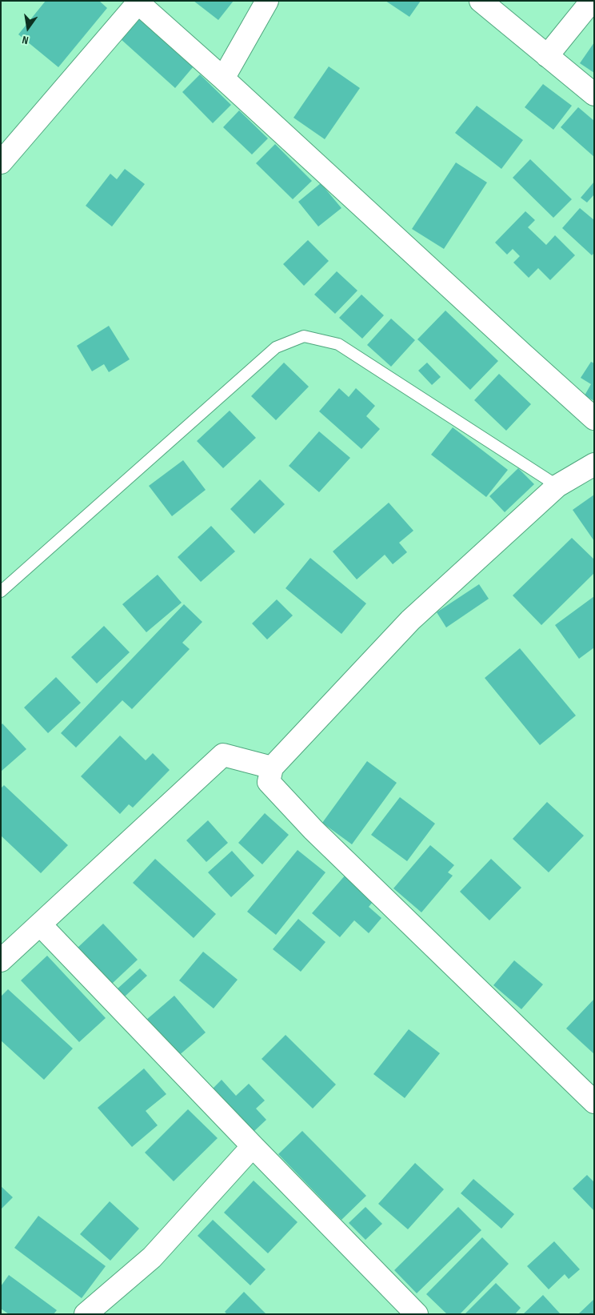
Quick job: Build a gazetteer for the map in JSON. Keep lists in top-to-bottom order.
{
  "north": "bottom"
}
